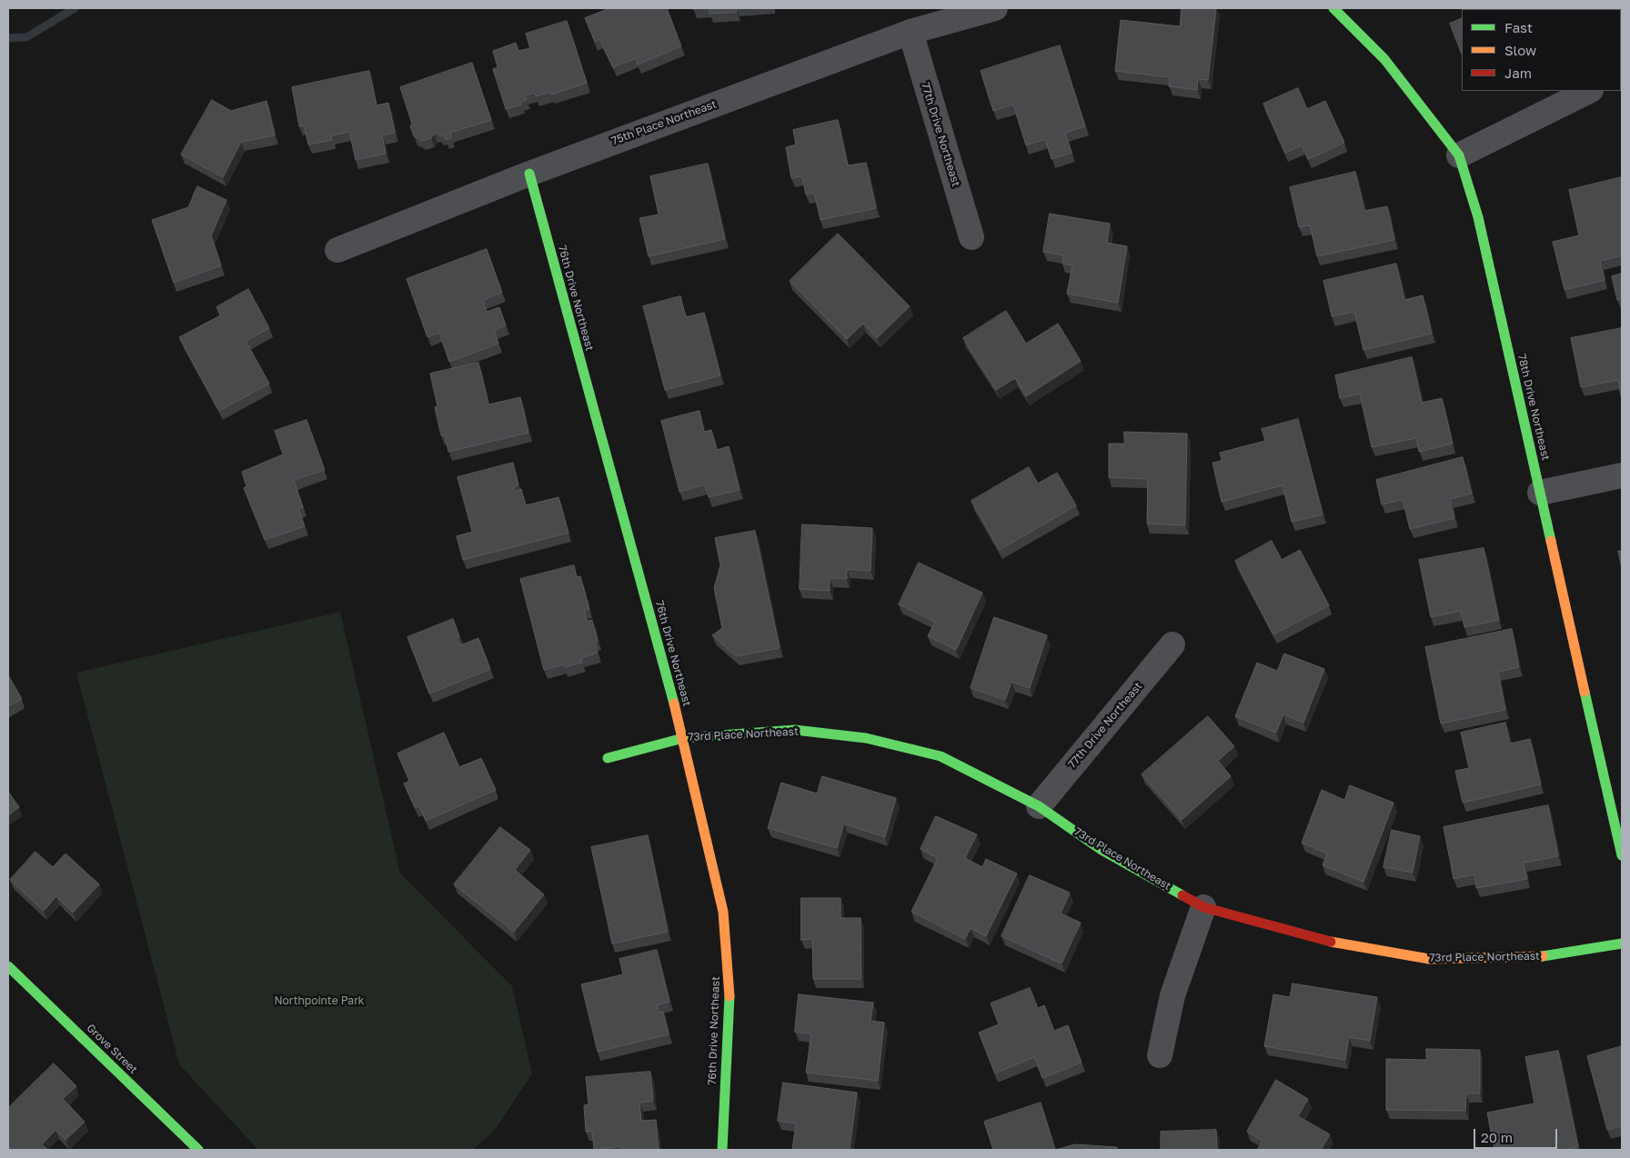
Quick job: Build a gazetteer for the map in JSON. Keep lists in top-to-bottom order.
{
  "streets": {
    "street": [
      "75th Place Northeast",
      "77th Drive Northeast",
      "76th Drive Northeast",
      "78th Drive Northeast",
      "73rd Place Northeast",
      "Grove Street"
    ]
  },
  "crossings": [
    ["75th Place Northeast", "77th Drive Northeast"],
    ["75th Place Northeast", "76th Drive Northeast"],
    ["77th Drive Northeast", "73rd Place Northeast"],
    ["76th Drive Northeast", "73rd Place Northeast"]
  ],
  "parks": ["Northpointe Park"],
  "legend": ["Fast", "Slow", "Jam"],
  "scale_bar": "20 m"
}
